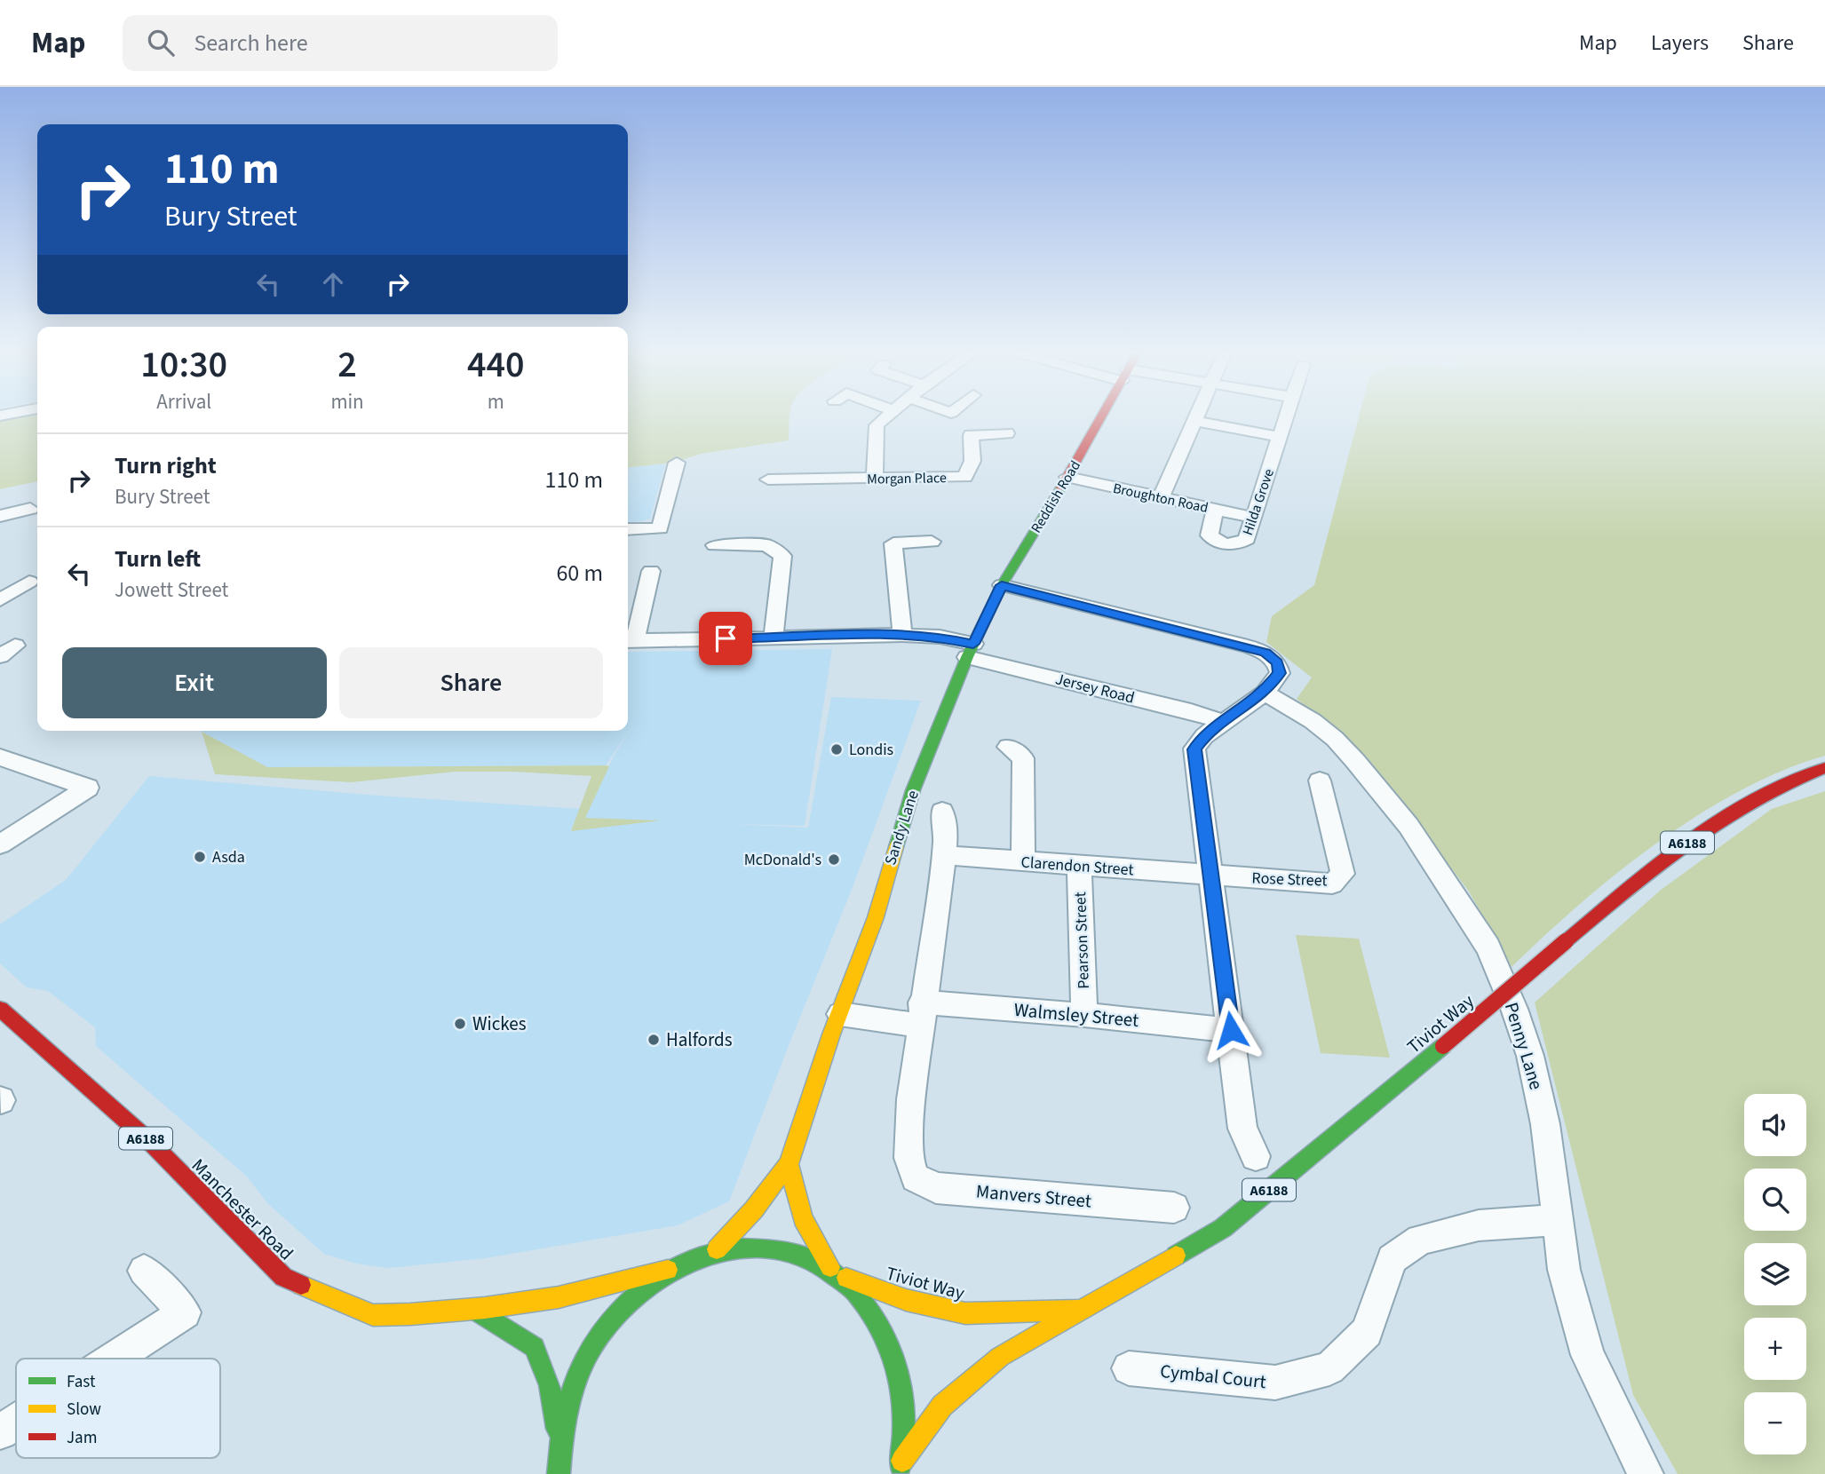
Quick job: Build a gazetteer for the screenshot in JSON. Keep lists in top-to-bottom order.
{
  "streets": {
    "main road": [
      "Reddish Road",
      "Sandy Lane",
      "A6188",
      "Tiviot Way",
      "Manchester Road"
    ],
    "street": [
      "Morgan Place",
      "Broughton Road",
      "Hilda Grove",
      "Jersey Road",
      "Clarendon Street",
      "Rose Street",
      "Pearson Street",
      "Walmsley Street",
      "Penny Lane",
      "Manvers Street",
      "Cymbal Court"
    ]
  },
  "crossings": [
    ["Reddish Road", "Broughton Road"],
    ["Reddish Road", "Jersey Road"],
    ["Reddish Road", "Sandy Lane"],
    ["Broughton Road", "Hilda Grove"],
    ["Jersey Road", "Sandy Lane"],
    ["Sandy Lane", "Tiviot Way"],
    ["Clarendon Street", "Rose Street"],
    ["Clarendon Street", "Pearson Street"],
    ["Pearson Street", "Walmsley Street"],
    ["Walmsley Street", "Manvers Street"],
    ["Penny Lane", "Cymbal Court"]
  ],
  "places": [
    "Londis",
    "Asda",
    "McDonald's",
    "Wickes",
    "Halfords"
  ],
  "legend": ["Fast", "Slow", "Jam"],
  "page": {
    "header": "Map",
    "search": "Search here",
    "nav": ["Map", "Layers", "Share"],
    "turn": ["110 m", "Bury Street"],
    "eta": [
      "10:30",
      "Arrival",
      "2",
      "min",
      "440",
      "m"
    ],
    "list": [
      {
        "name": "Turn right",
        "note": "Bury Street",
        "value": "110 m"
      },
      {
        "name": "Turn left",
        "note": "Jowett Street",
        "value": "60 m"
      }
    ],
    "buttons": ["Exit", "Share"],
    "map_buttons": ["+", "−"]
  }
}
